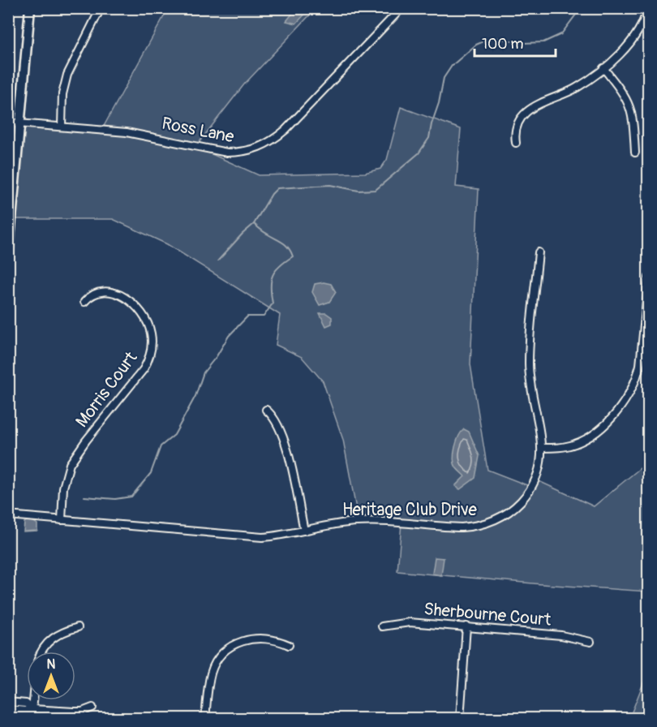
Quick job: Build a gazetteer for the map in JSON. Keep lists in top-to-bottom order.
{
  "streets": {
    "street": [
      "Ross Lane",
      "Morris Court",
      "Heritage Club Drive",
      "Sherbourne Court"
    ]
  },
  "crossings": [
    ["Morris Court", "Heritage Club Drive"]
  ],
  "scale_bar": "100 m",
  "north": "top"
}
